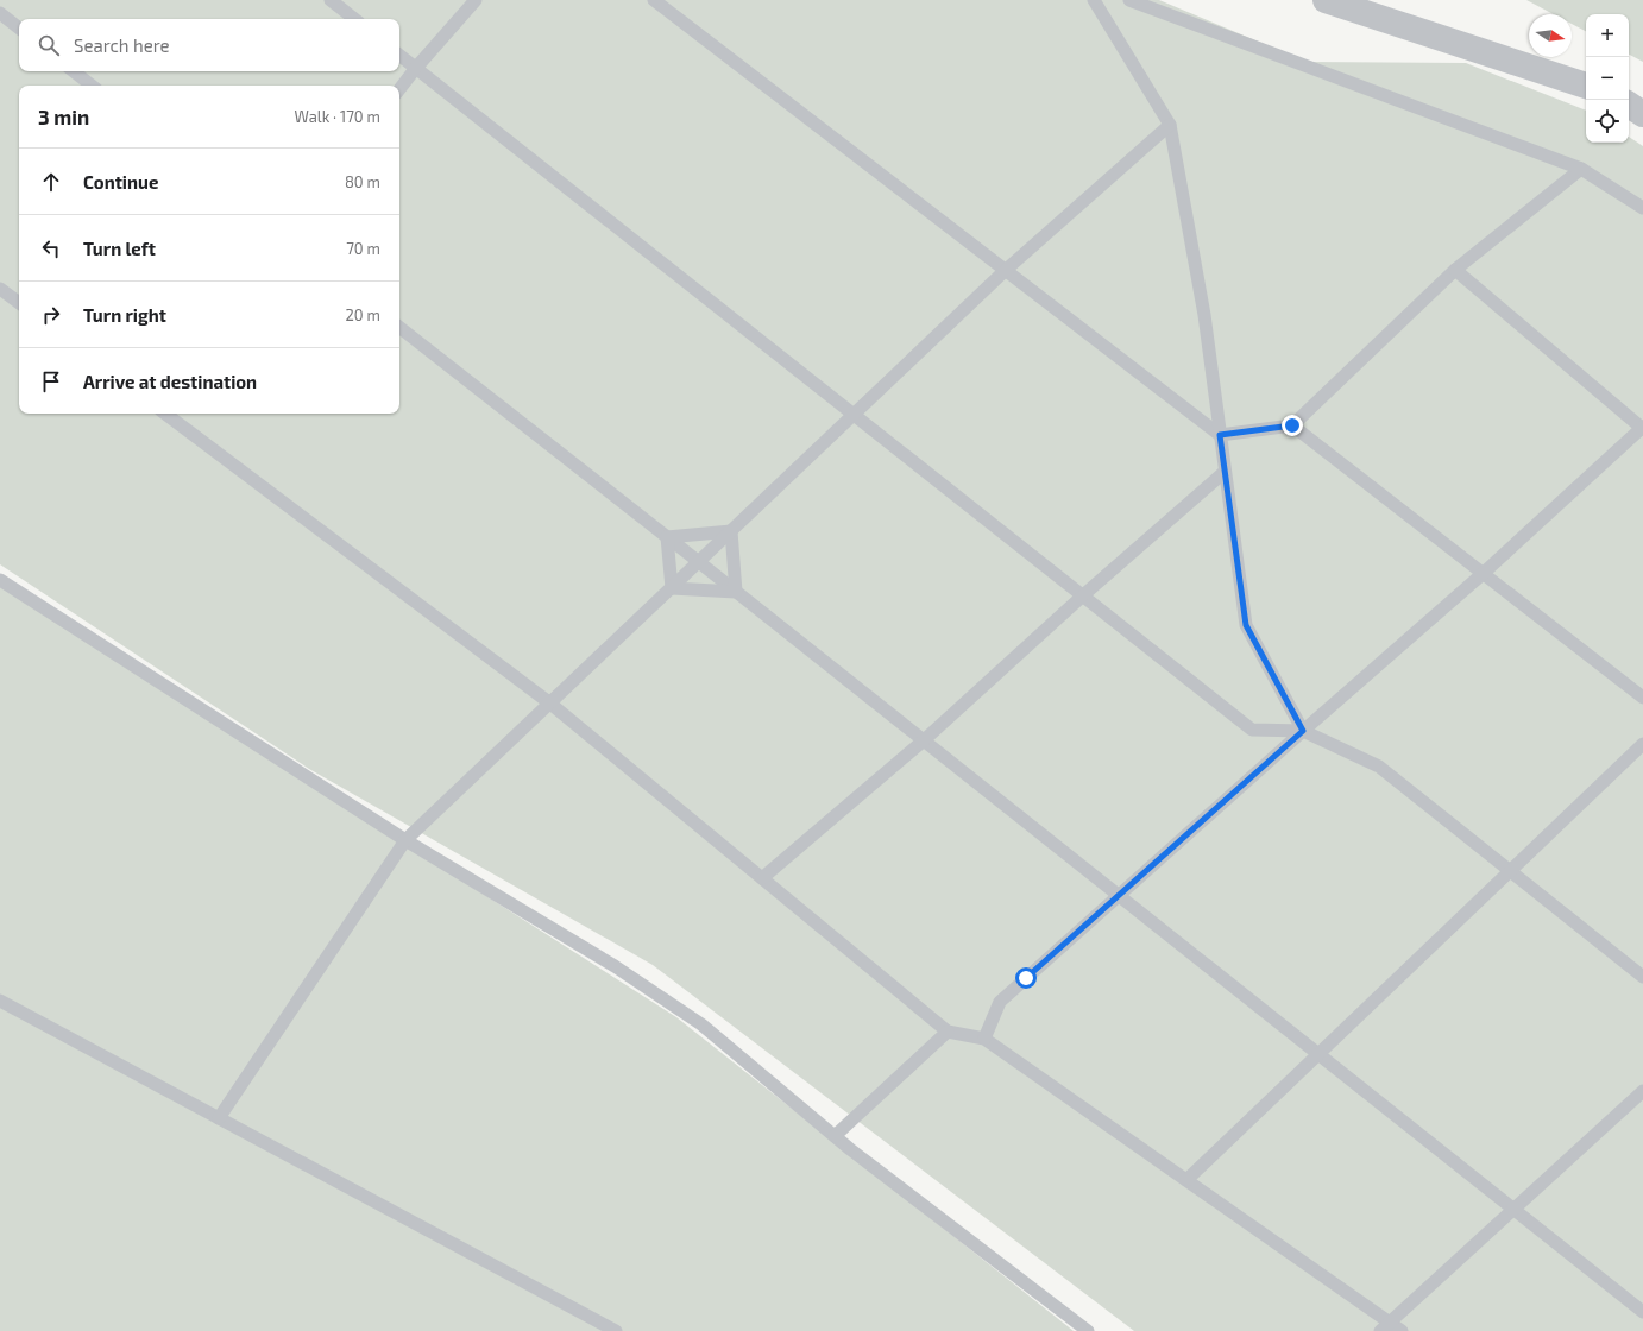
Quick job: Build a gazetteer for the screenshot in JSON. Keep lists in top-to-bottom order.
{
  "north": "right",
  "page": {
    "map_buttons": ["+", "−"],
    "search": "Search here",
    "heading": ["3 min", "Walk · 170 m"],
    "list": [
      ["Continue", "80 m"],
      ["Turn left", "70 m"],
      ["Turn right", "20 m"],
      "Arrive at destination"
    ]
  }
}
